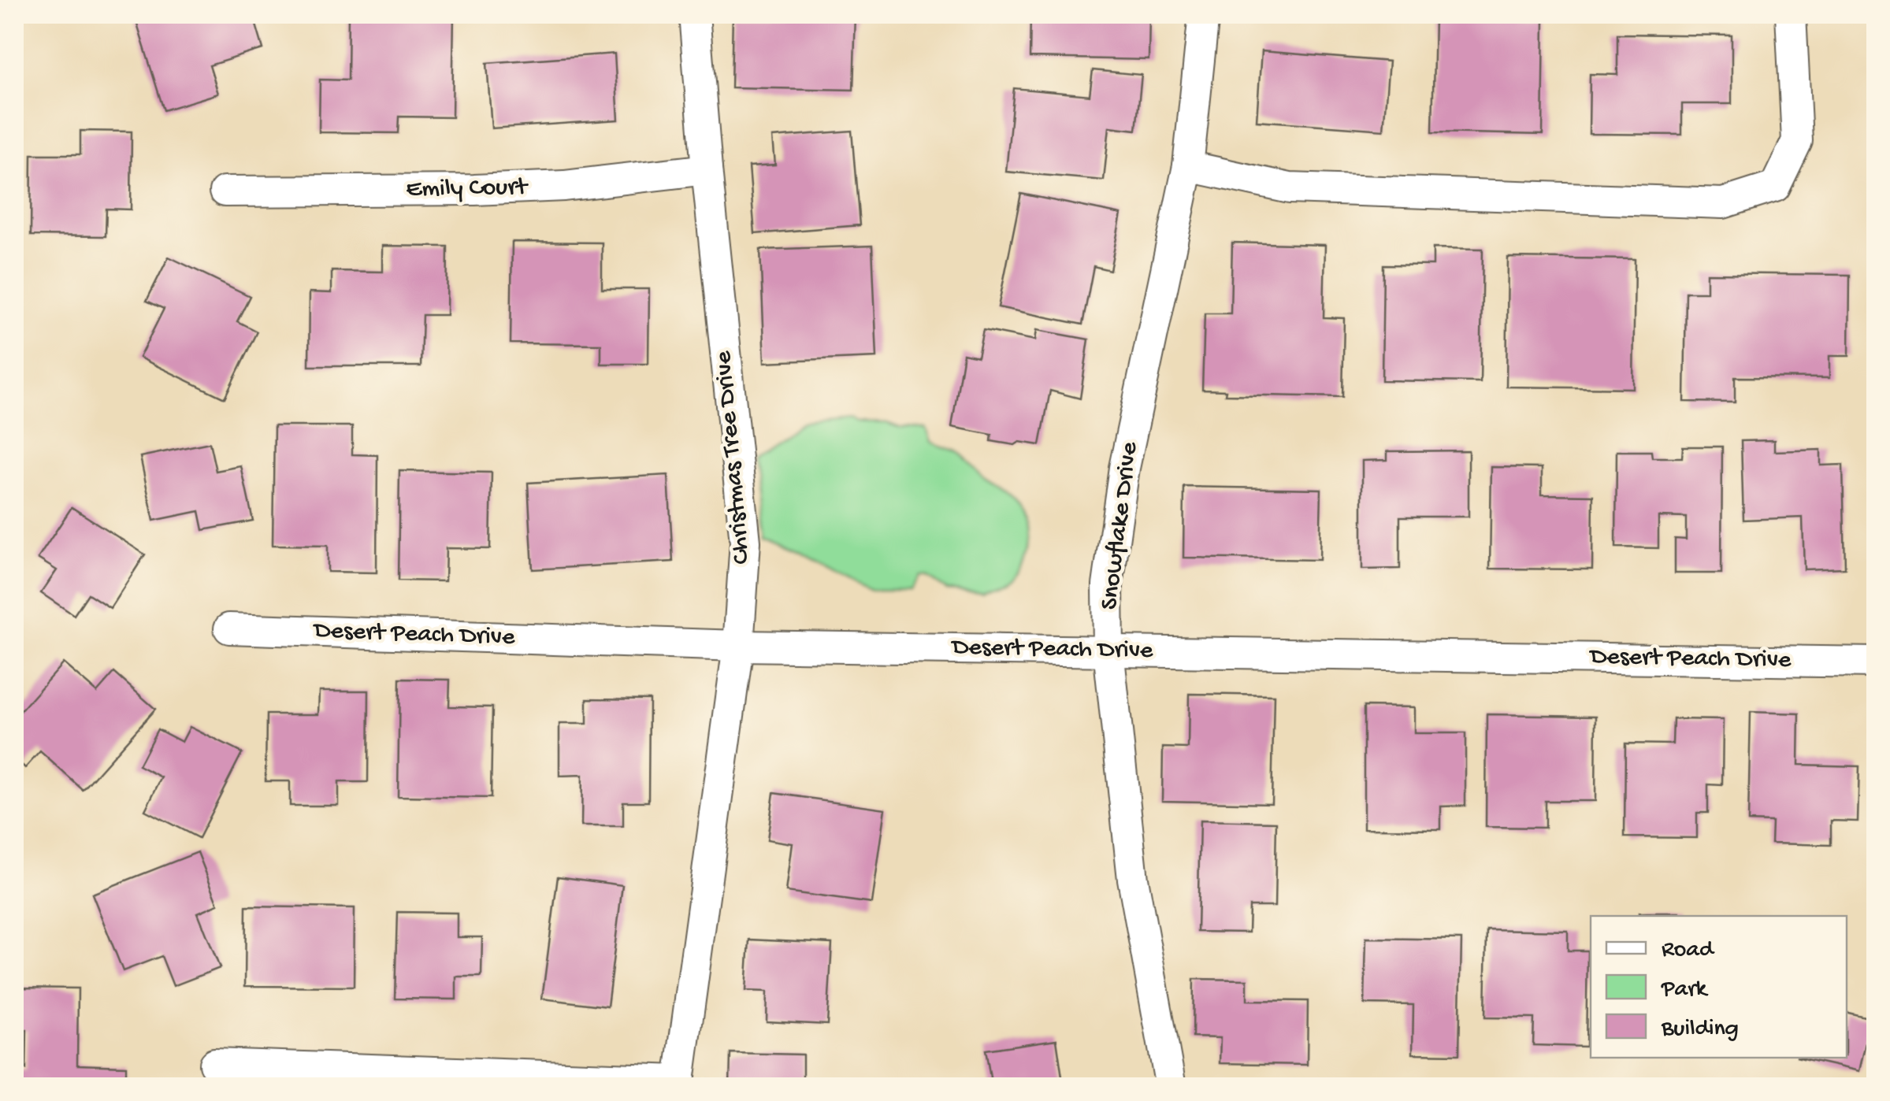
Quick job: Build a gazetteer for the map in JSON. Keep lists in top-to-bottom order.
{
  "streets": {
    "street": [
      "Emily Court",
      "Christmas Tree Drive",
      "Snowflake Drive",
      "Desert Peach Drive"
    ]
  },
  "crossings": [
    ["Emily Court", "Christmas Tree Drive"],
    ["Christmas Tree Drive", "Desert Peach Drive"],
    ["Snowflake Drive", "Desert Peach Drive"]
  ],
  "legend": ["Road", "Park", "Building"]
}
